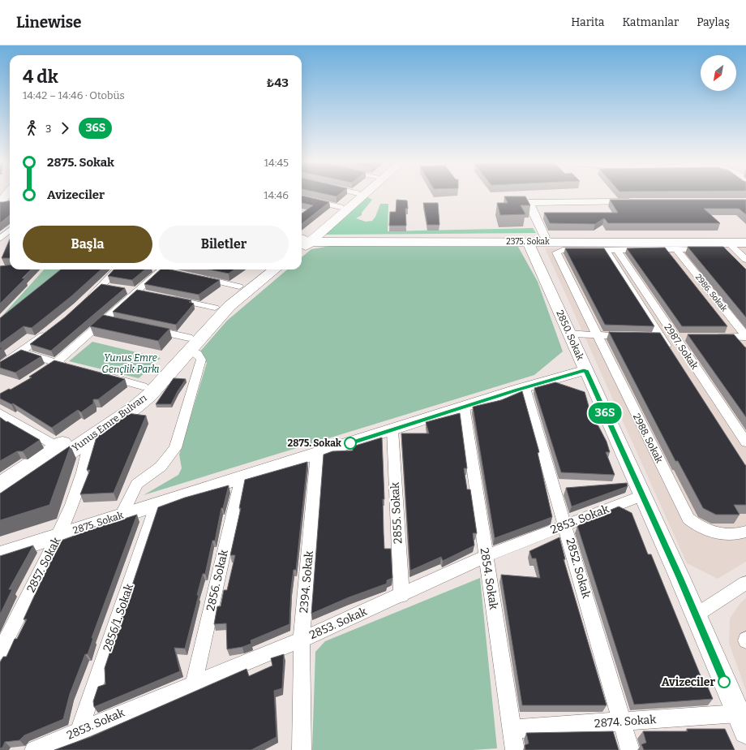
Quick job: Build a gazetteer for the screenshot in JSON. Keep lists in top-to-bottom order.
{
  "streets": {
    "main road": ["2375. Sokak", "Yunus Emre Bulvarı"],
    "street": [
      "2986. Sokak",
      "2850. Sokak",
      "2987. Sokak",
      "2988. Sokak",
      "2855. Sokak",
      "2853. Sokak",
      "2875. Sokak",
      "2857. Sokak",
      "2852. Sokak",
      "2854. Sokak",
      "2856. Sokak",
      "2394. Sokak",
      "2856/1. Sokak",
      "2874. Sokak"
    ]
  },
  "crossings": [
    ["2375. Sokak", "2850. Sokak"],
    ["2850. Sokak", "2853. Sokak"],
    ["2850. Sokak", "2875. Sokak"],
    ["2850. Sokak", "2874. Sokak"],
    ["2987. Sokak", "2988. Sokak"],
    ["Yunus Emre Bulvarı", "2857. Sokak"],
    ["2855. Sokak", "2853. Sokak"],
    ["2855. Sokak", "2875. Sokak"],
    ["2853. Sokak", "2852. Sokak"],
    ["2853. Sokak", "2854. Sokak"],
    ["2853. Sokak", "2856. Sokak"],
    ["2853. Sokak", "2394. Sokak"],
    ["2853. Sokak", "2856/1. Sokak"],
    ["2875. Sokak", "2857. Sokak"],
    ["2875. Sokak", "2852. Sokak"],
    ["2875. Sokak", "2854. Sokak"],
    ["2875. Sokak", "2856. Sokak"],
    ["2875. Sokak", "2394. Sokak"],
    ["2875. Sokak", "2856/1. Sokak"],
    ["2852. Sokak", "2874. Sokak"],
    ["2854. Sokak", "2874. Sokak"]
  ],
  "parks": ["Yunus Emre Gençlik Parkı"],
  "places": ["2875. Sokak", "Avizeciler"],
  "lines": ["bus line 36S"],
  "north": "bottom left",
  "page": {
    "header": "Linewise",
    "nav": ["Harita", "Katmanlar", "Paylaş"],
    "on_map": "36S",
    "heading": ["4 dk", "14:42 – 14:46 · Otobüs", "₺43"],
    "legs": ["3", "36S"],
    "list": [
      {
        "name": "2875. Sokak",
        "value": "14:45"
      },
      {
        "name": "Avizeciler",
        "value": "14:46"
      }
    ],
    "buttons": ["Başla", "Biletler"]
  }
}
